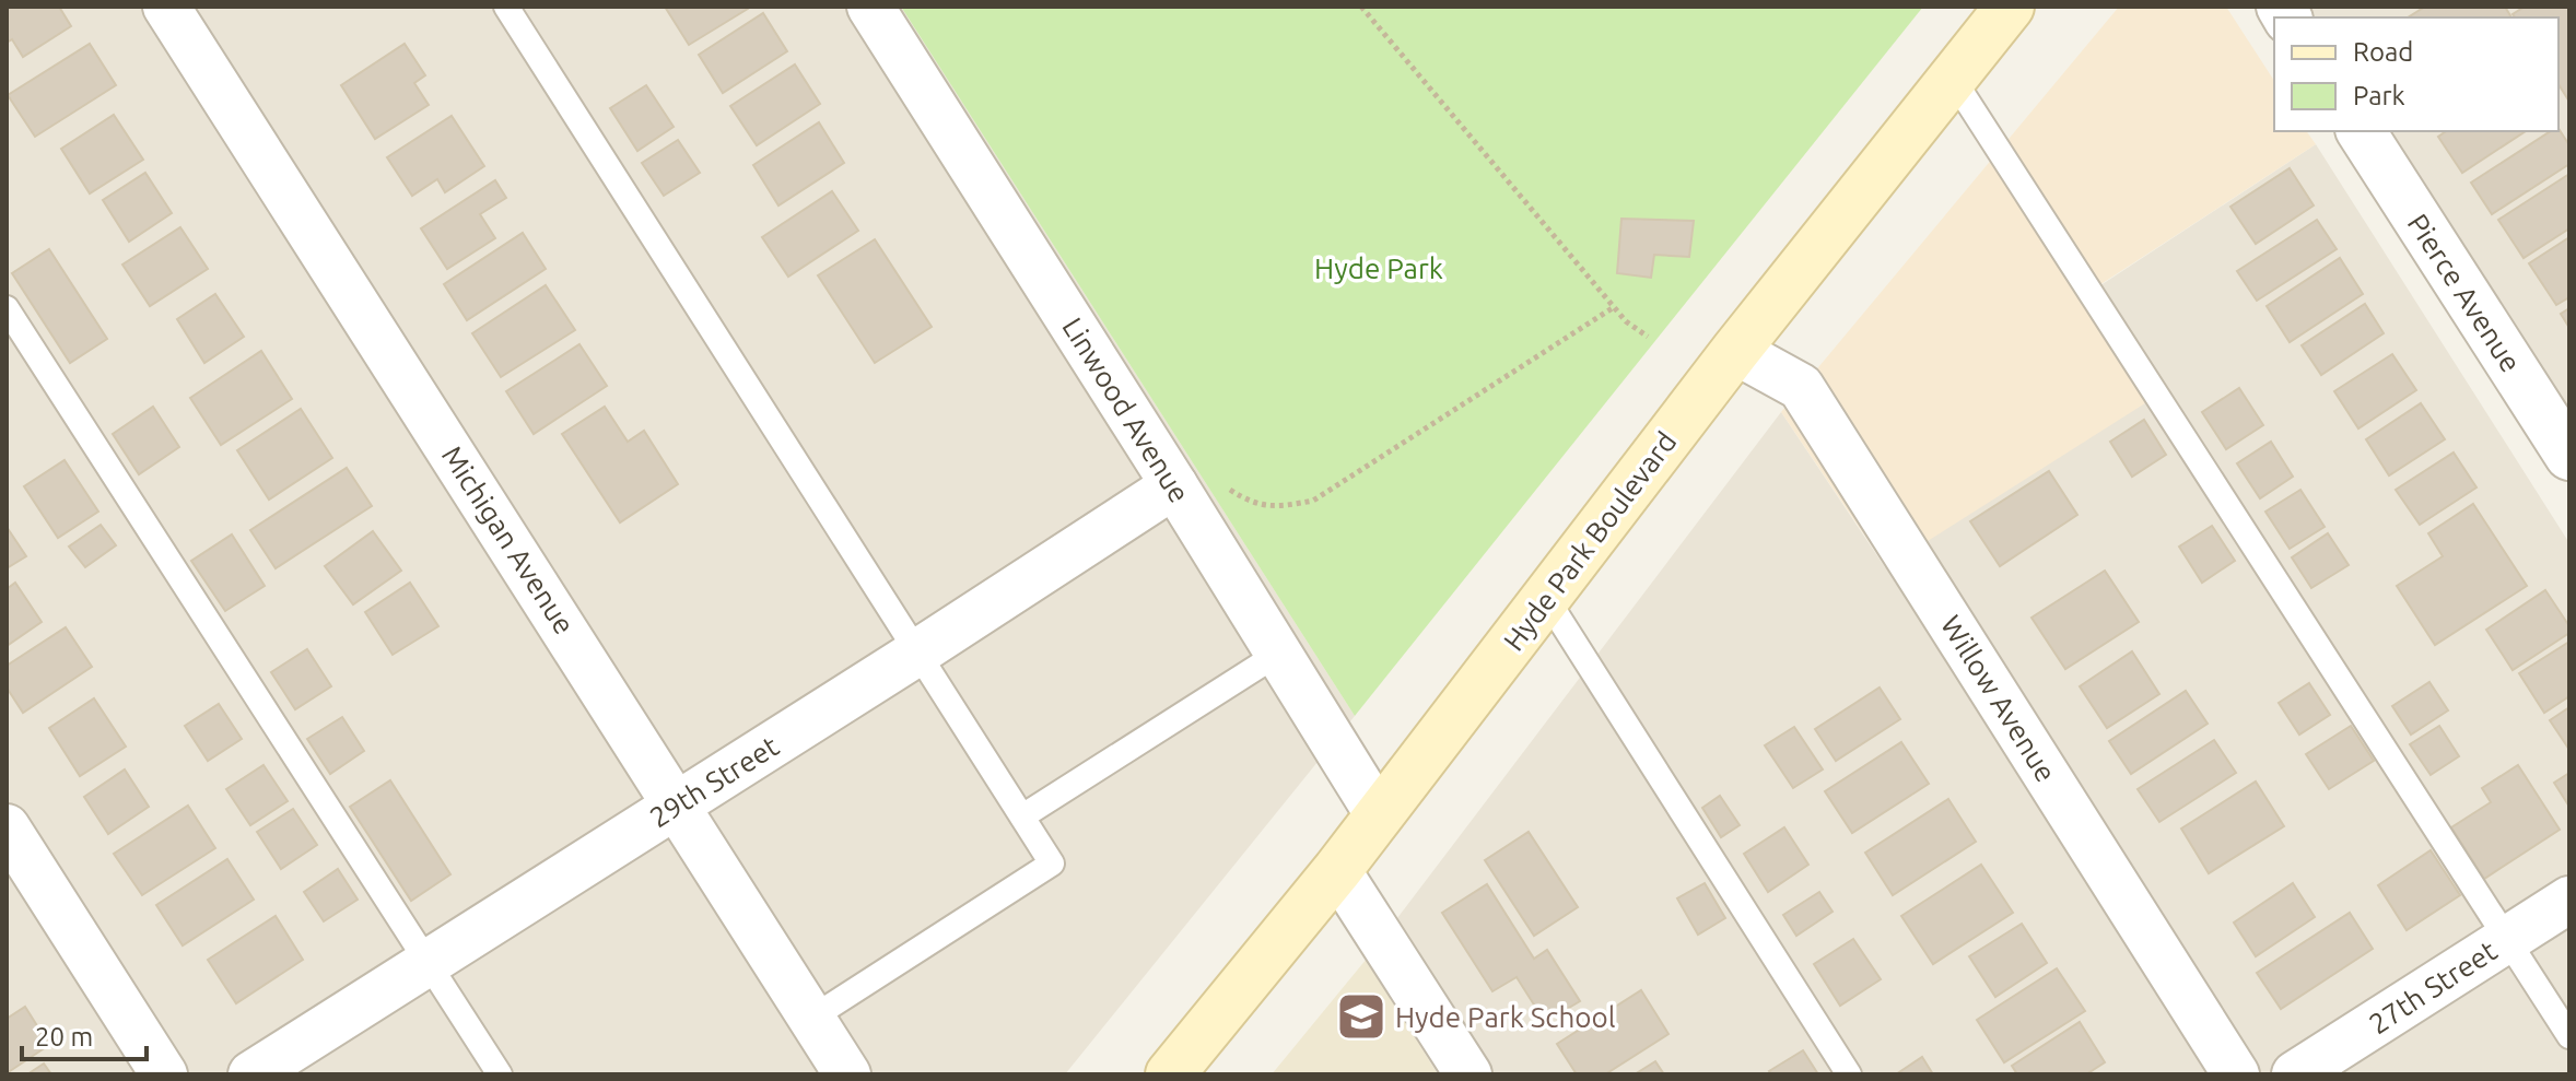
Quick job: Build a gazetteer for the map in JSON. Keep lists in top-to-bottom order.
{
  "streets": {
    "main road": ["Hyde Park Boulevard"],
    "street": [
      "Pierce Avenue",
      "Linwood Avenue",
      "Michigan Avenue",
      "Willow Avenue",
      "29th Street",
      "27th Street"
    ]
  },
  "crossings": [
    ["Linwood Avenue", "Hyde Park Boulevard"],
    ["Linwood Avenue", "29th Street"],
    ["Michigan Avenue", "29th Street"],
    ["Hyde Park Boulevard", "Willow Avenue"]
  ],
  "parks": ["Hyde Park"],
  "places": {
    "school or university": ["Hyde Park School"]
  },
  "legend": ["Road", "Park"],
  "scale_bar": "20 m"
}
